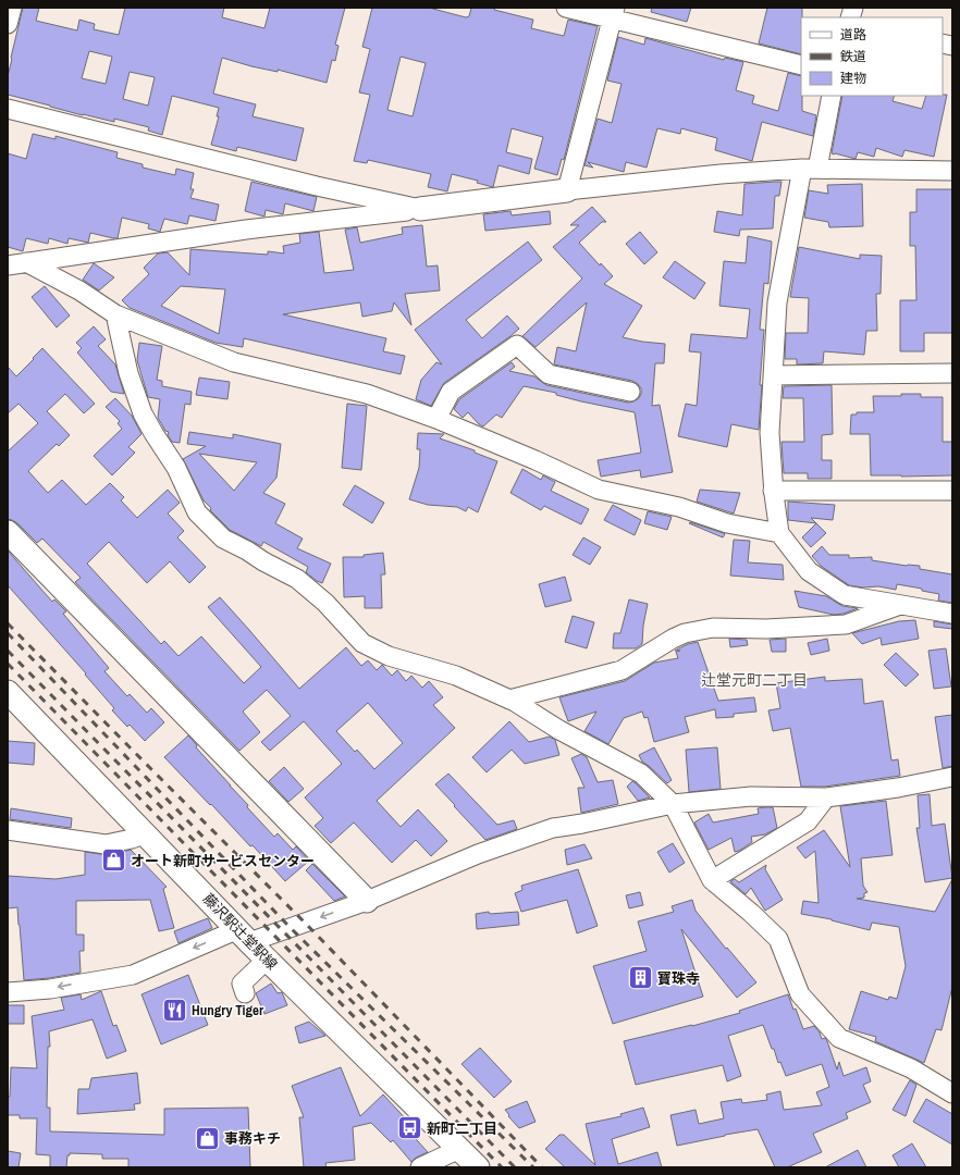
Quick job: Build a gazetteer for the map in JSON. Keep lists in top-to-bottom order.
{
  "streets": {
    "street": ["藤沢駅辻堂駅線"]
  },
  "districts": ["辻堂元町二丁目"],
  "places": {
    "shop": ["オート新町サービスセンター", "事務キチ"],
    "building": ["寶珠寺"],
    "restaurant": ["Hungry Tiger"],
    "bus stop": ["新町二丁目"]
  },
  "legend": ["道路", "鉄道", "建物"]
}
